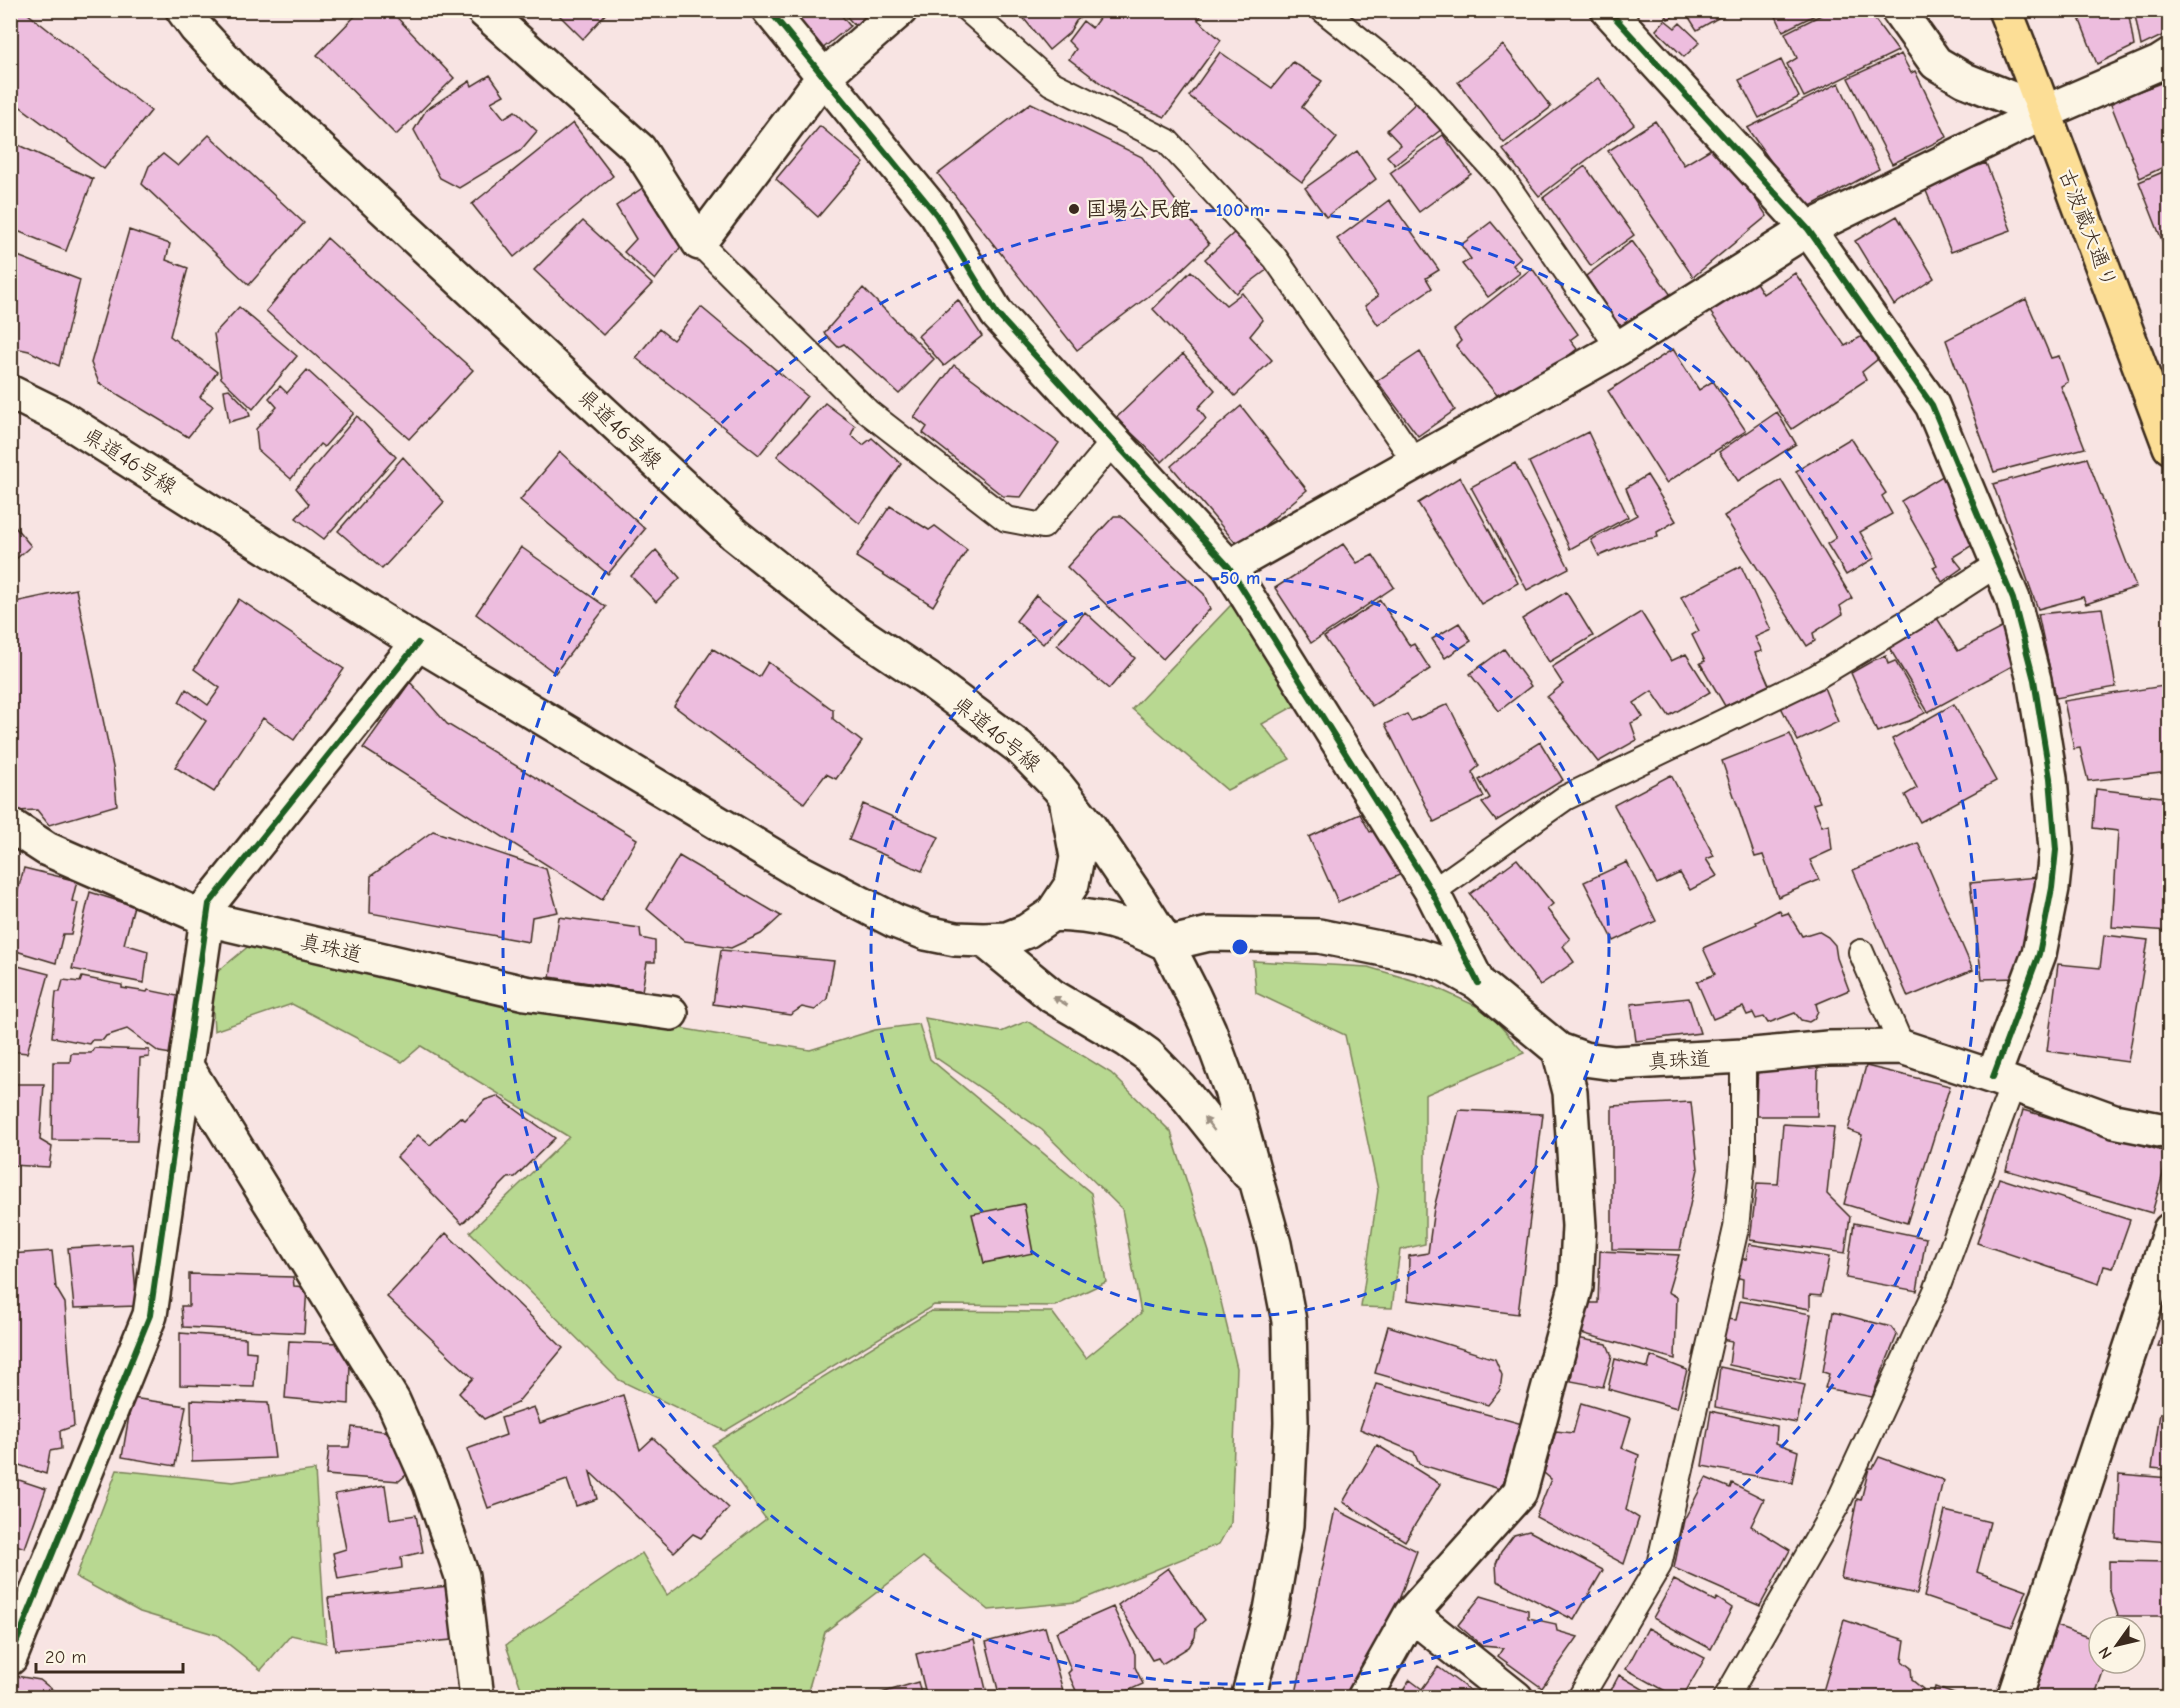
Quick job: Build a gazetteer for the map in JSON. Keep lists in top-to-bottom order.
{
  "streets": {
    "highway": ["古波蔵大通り"],
    "street": ["県道46号線", "真珠道"]
  },
  "places": ["国場公民館"],
  "scale_bar": "20 m",
  "north": "bottom left",
  "rings": ["100 m", "50 m"]
}
